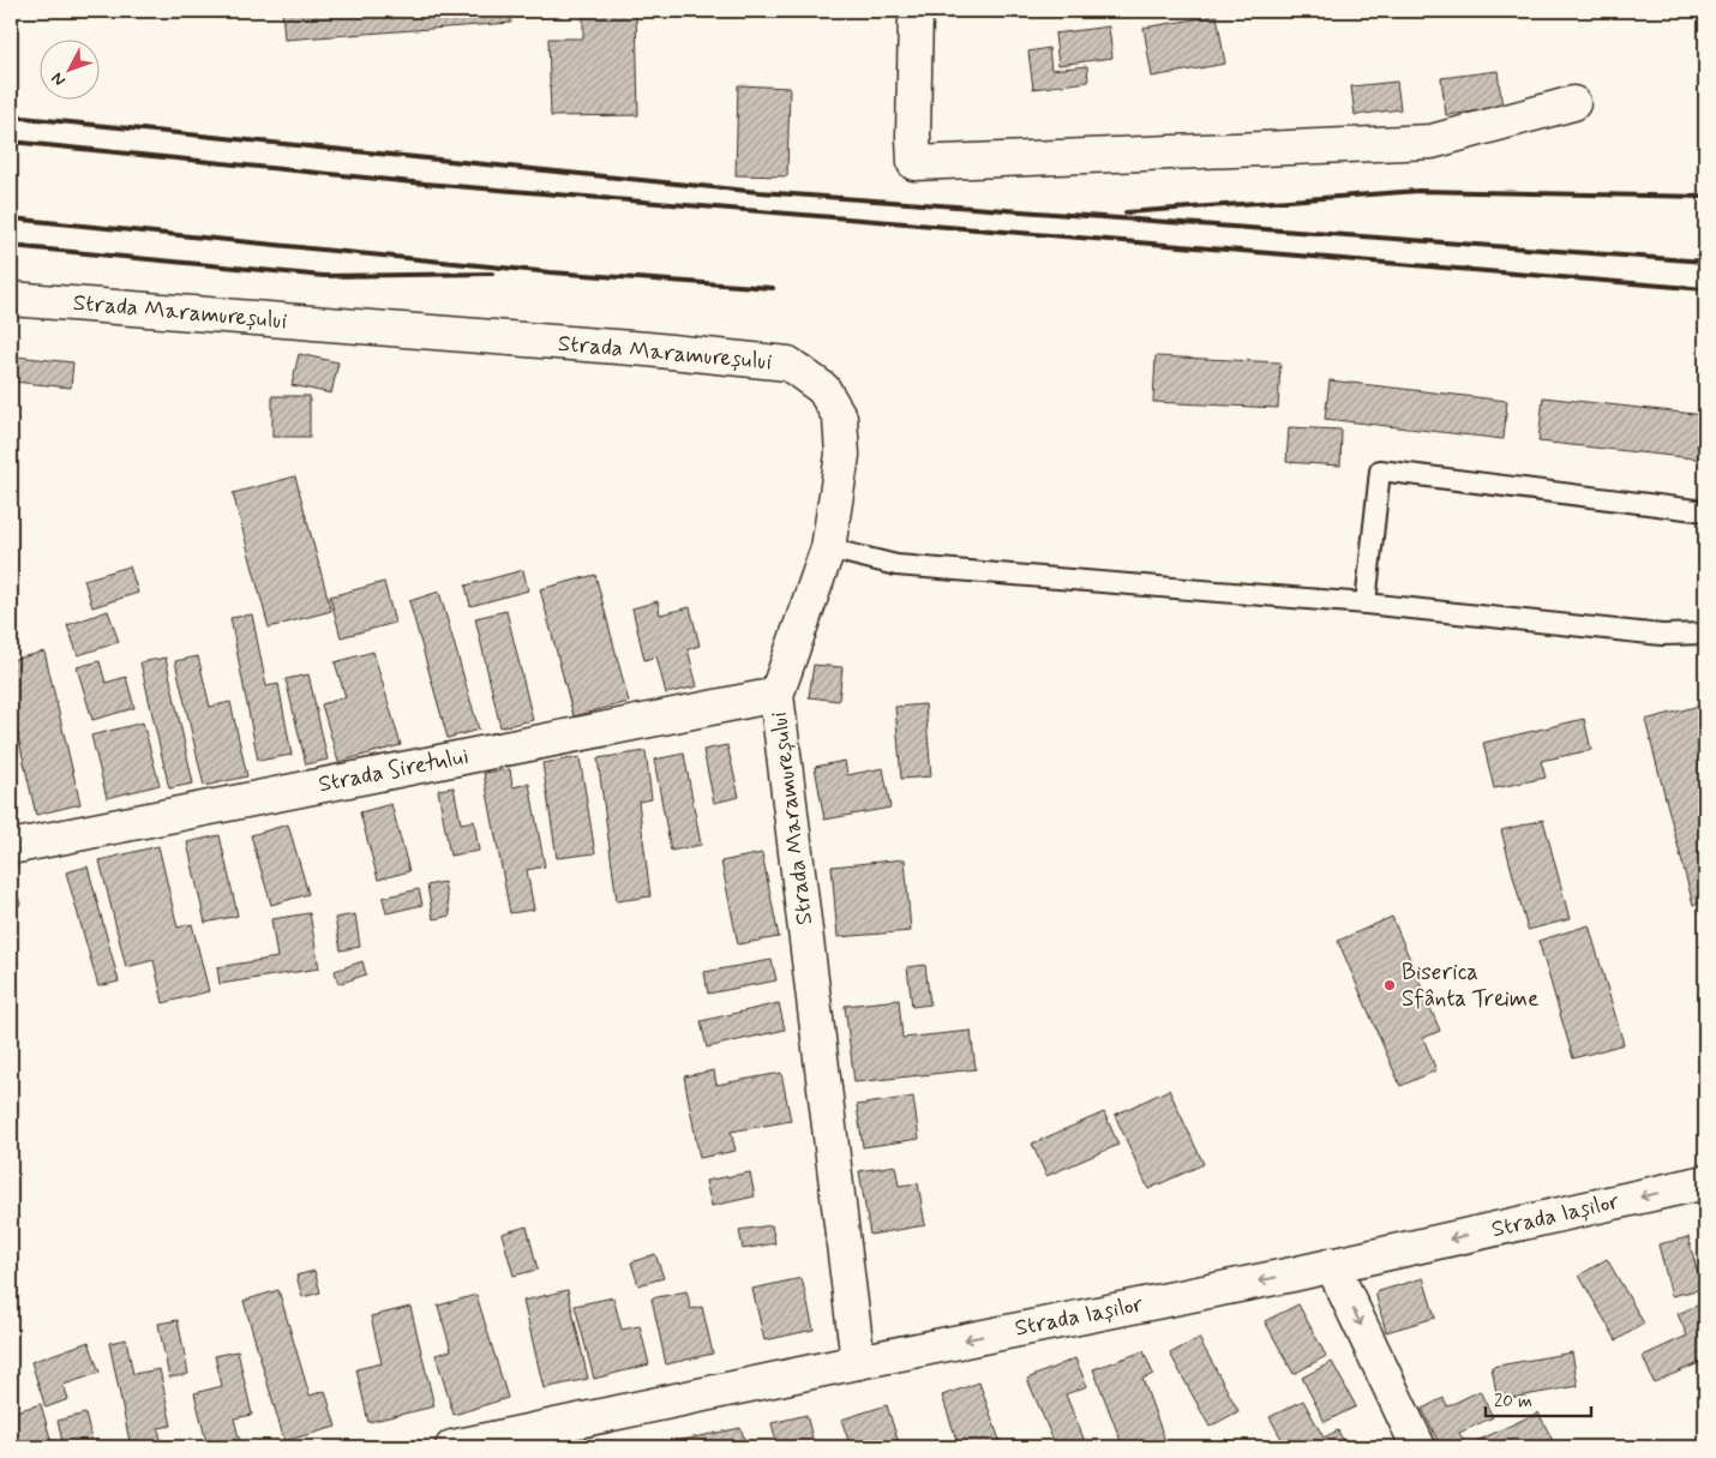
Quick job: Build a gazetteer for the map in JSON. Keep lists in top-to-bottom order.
{
  "streets": {
    "street": ["Strada Maramureșului", "Strada Siretului", "Strada Iașilor"]
  },
  "crossings": [
    ["Strada Maramureșului", "Strada Siretului"],
    ["Strada Maramureșului", "Strada Iașilor"]
  ],
  "one_way": ["Strada Iașilor"],
  "places": ["Biserica Sfânta Treime"],
  "scale_bar": "20 m",
  "north": "bottom left"
}
